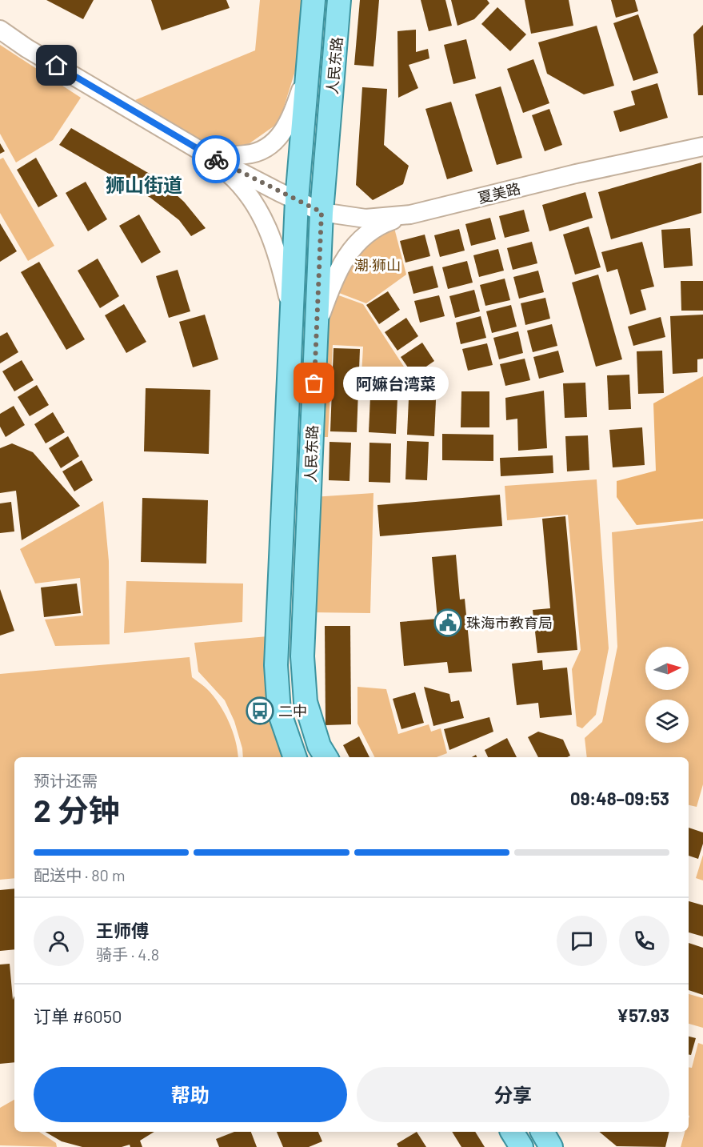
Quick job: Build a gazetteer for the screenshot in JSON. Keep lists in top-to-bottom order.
{
  "streets": {
    "main road": ["人民东路"],
    "street": ["夏美路"]
  },
  "crossings": [
    ["人民东路", "夏美路"]
  ],
  "districts": ["狮山街道"],
  "parks": ["潮·狮山"],
  "places": {
    "other": ["阿嫲台湾菜"],
    "public building": ["珠海市教育局"],
    "bus stop": ["二中"]
  },
  "north": "right",
  "page": {
    "bubble": "阿嫲台湾菜",
    "heading": ["2 分钟", "预计还需", "09:48–09:53"],
    "panel": [
      "王师傅",
      "骑手 · 4.8",
      "订单 #6050",
      "¥57.93"
    ],
    "bar": "配送中 · 80 m",
    "buttons": ["帮助", "分享"]
  }
}
